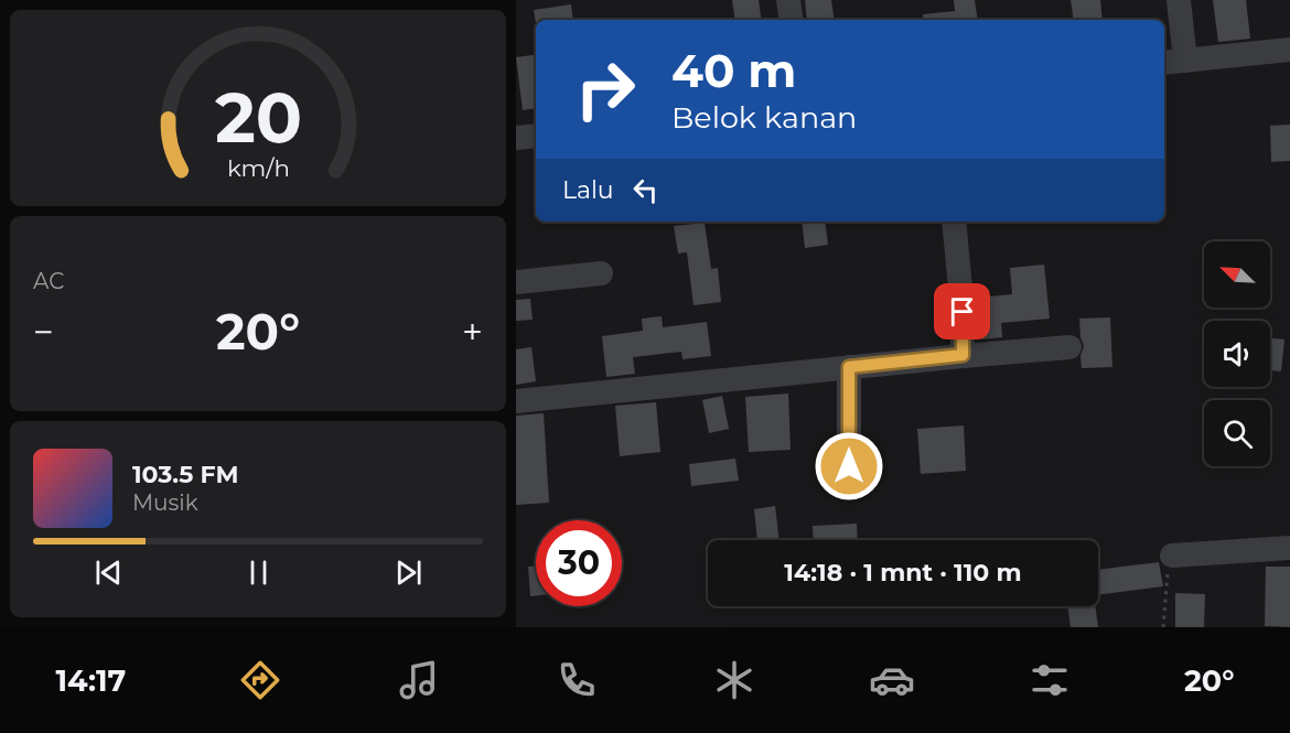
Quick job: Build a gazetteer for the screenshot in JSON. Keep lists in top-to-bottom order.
{
  "north": "top left",
  "page": {
    "turn": ["40 m", "Belok kanan"],
    "then": "Lalu",
    "tile": "AC",
    "heat": ["−", "20°", "+"],
    "song": ["103.5 FM", "Musik"],
    "limit": "30",
    "trip": "14:18 · 1 mnt · 110 m",
    "tabs": ["14:17", "20°"],
    "gauge": ["20", "km/h"]
  }
}
